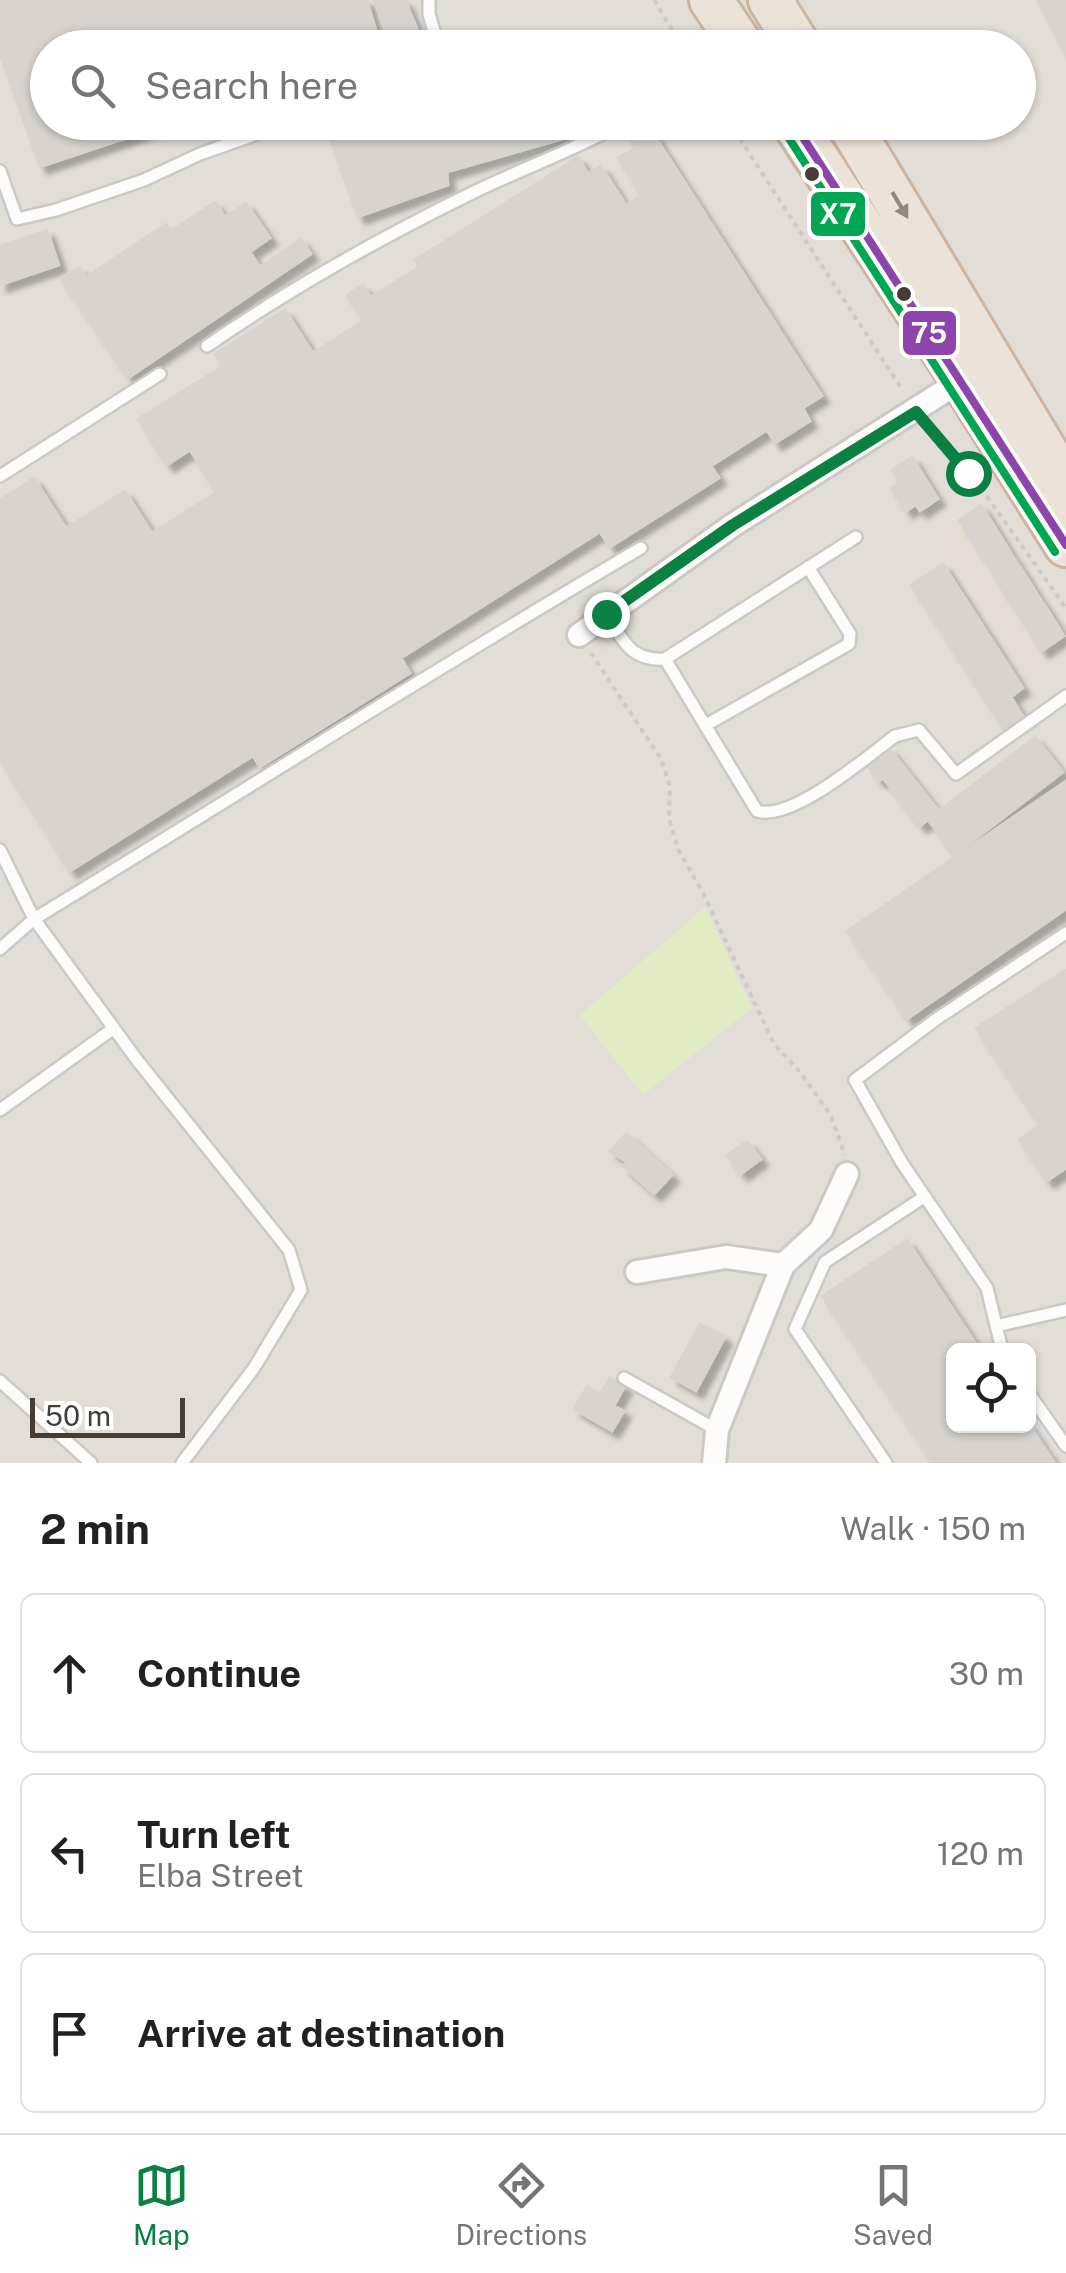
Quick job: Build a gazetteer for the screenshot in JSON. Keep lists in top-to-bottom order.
{
  "lines": ["transit line 75", "transit line X7"],
  "scale_bar": "50 m",
  "page": {
    "search": "Search here",
    "scale": "50 m",
    "heading": ["2 min", "Walk · 150 m"],
    "list": [
      ["Continue", "30 m"],
      ["Turn left", "Elba Street", "120 m"],
      "Arrive at destination"
    ],
    "nav": ["Map", "Directions", "Saved"]
  }
}
